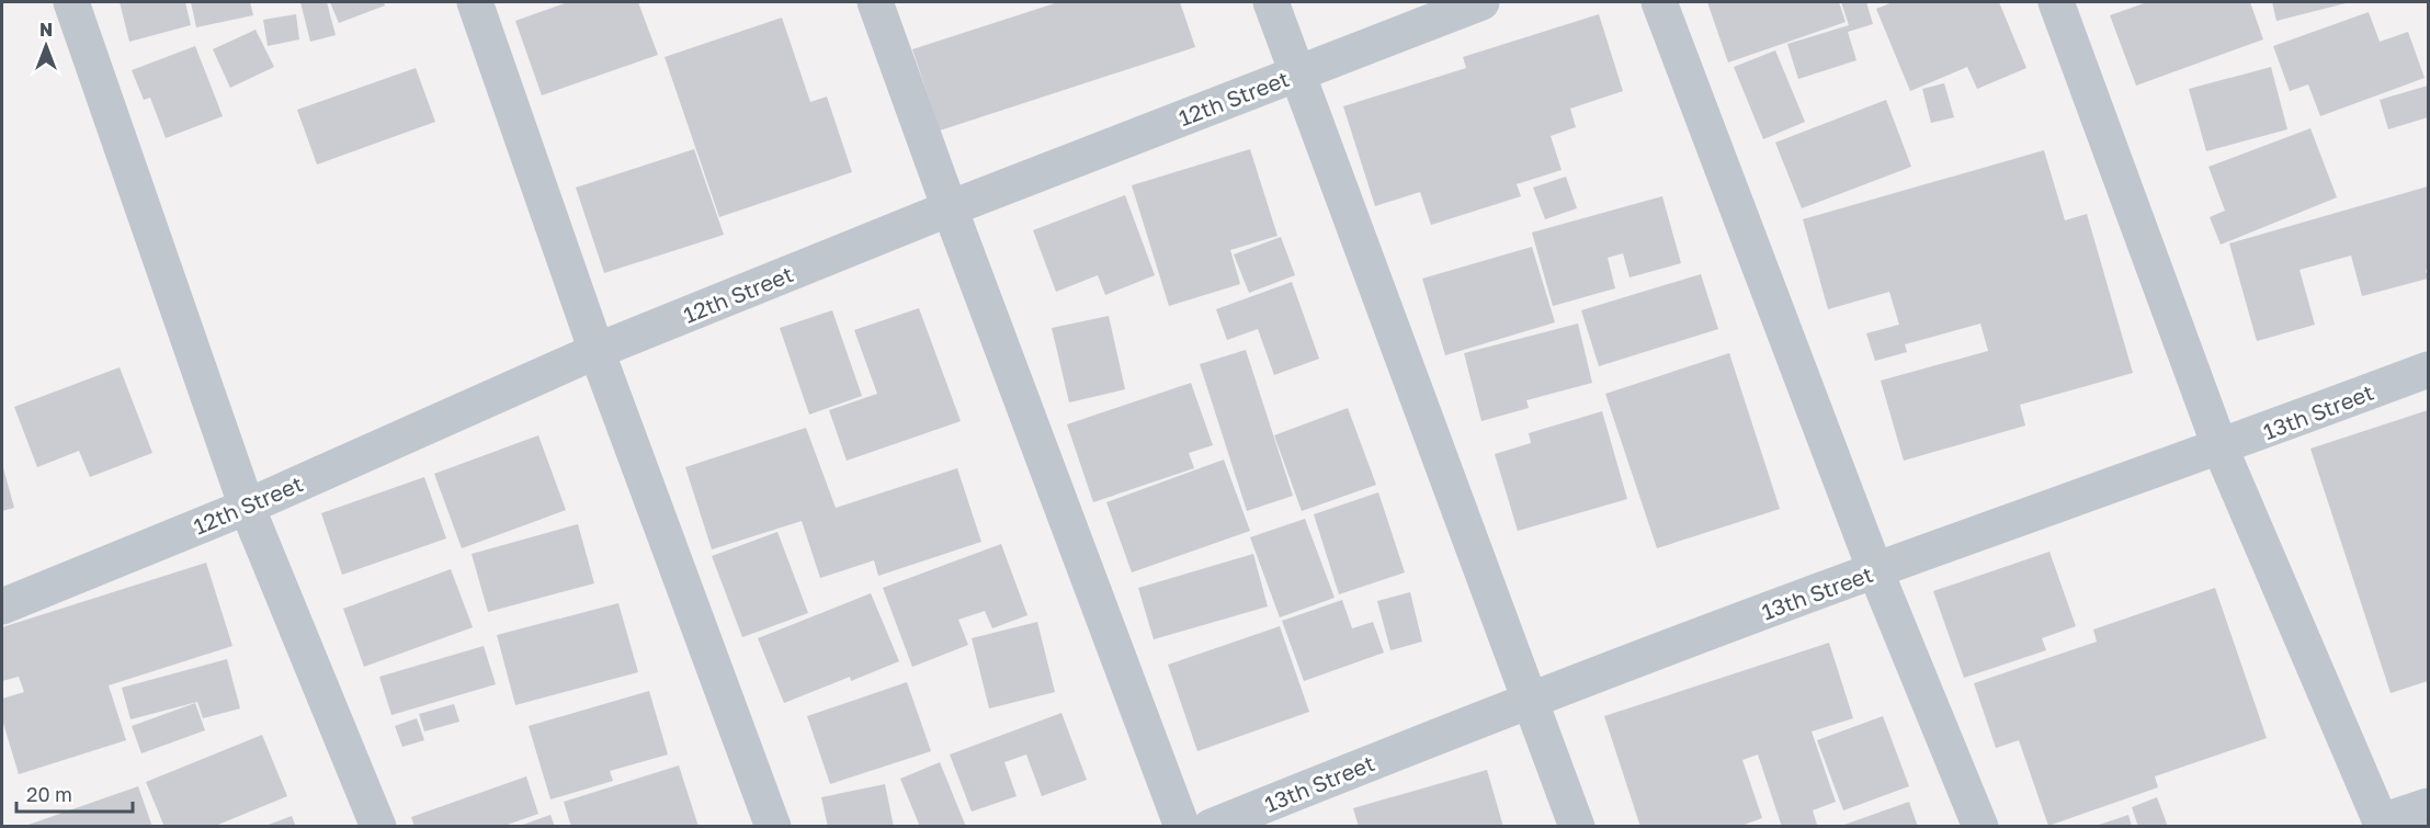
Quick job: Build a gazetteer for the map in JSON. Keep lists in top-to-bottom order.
{
  "streets": {
    "street": ["12th Street", "13th Street"]
  },
  "scale_bar": "20 m",
  "north": "top"
}
